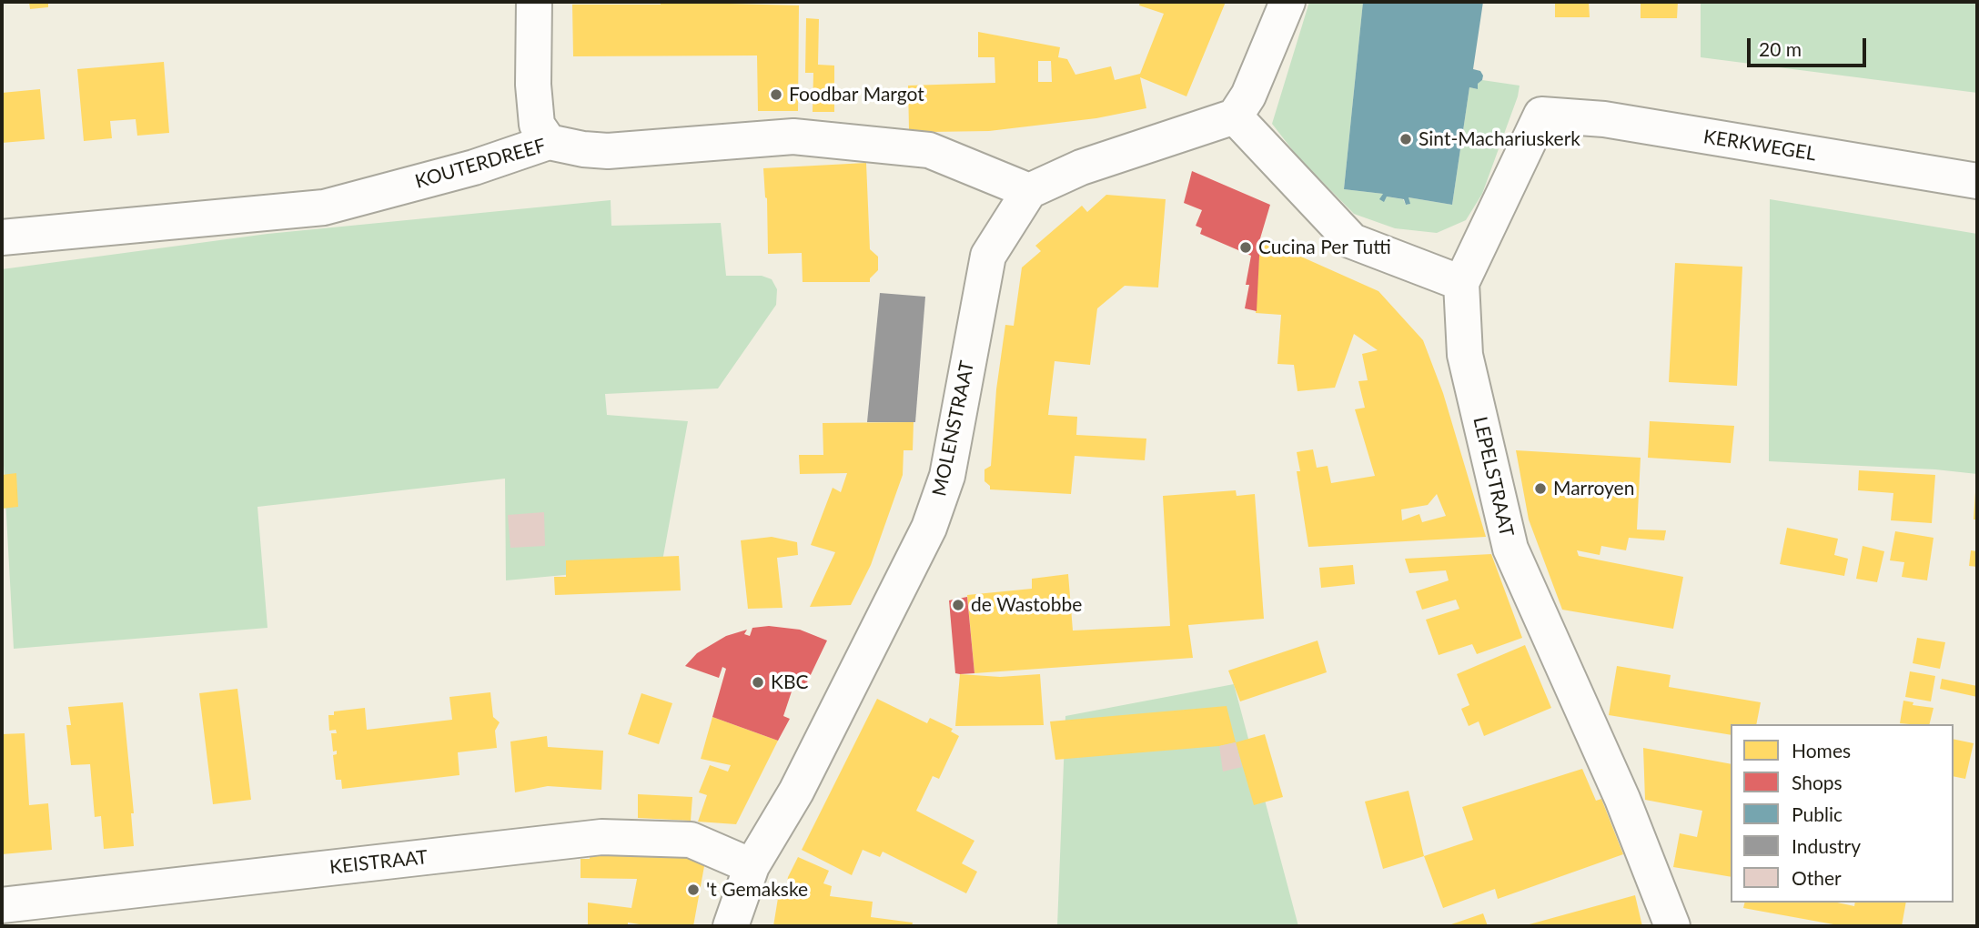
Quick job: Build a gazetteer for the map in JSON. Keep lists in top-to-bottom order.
{
  "streets": {
    "street": [
      "KERKWEGEL",
      "KOUTERDREEF",
      "MOLENSTRAAT",
      "LEPELSTRAAT",
      "KEISTRAAT"
    ]
  },
  "crossings": [
    ["KERKWEGEL", "LEPELSTRAAT"],
    ["KOUTERDREEF", "MOLENSTRAAT"],
    ["MOLENSTRAAT", "KEISTRAAT"]
  ],
  "places": [
    "Foodbar Margot",
    "Sint-Machariuskerk",
    "Cucina Per Tutti",
    "Marroyen",
    "de Wastobbe",
    "KBC",
    "'t Gemakske"
  ],
  "legend": [
    "Homes",
    "Shops",
    "Public",
    "Industry",
    "Other"
  ],
  "scale_bar": "20 m"
}
